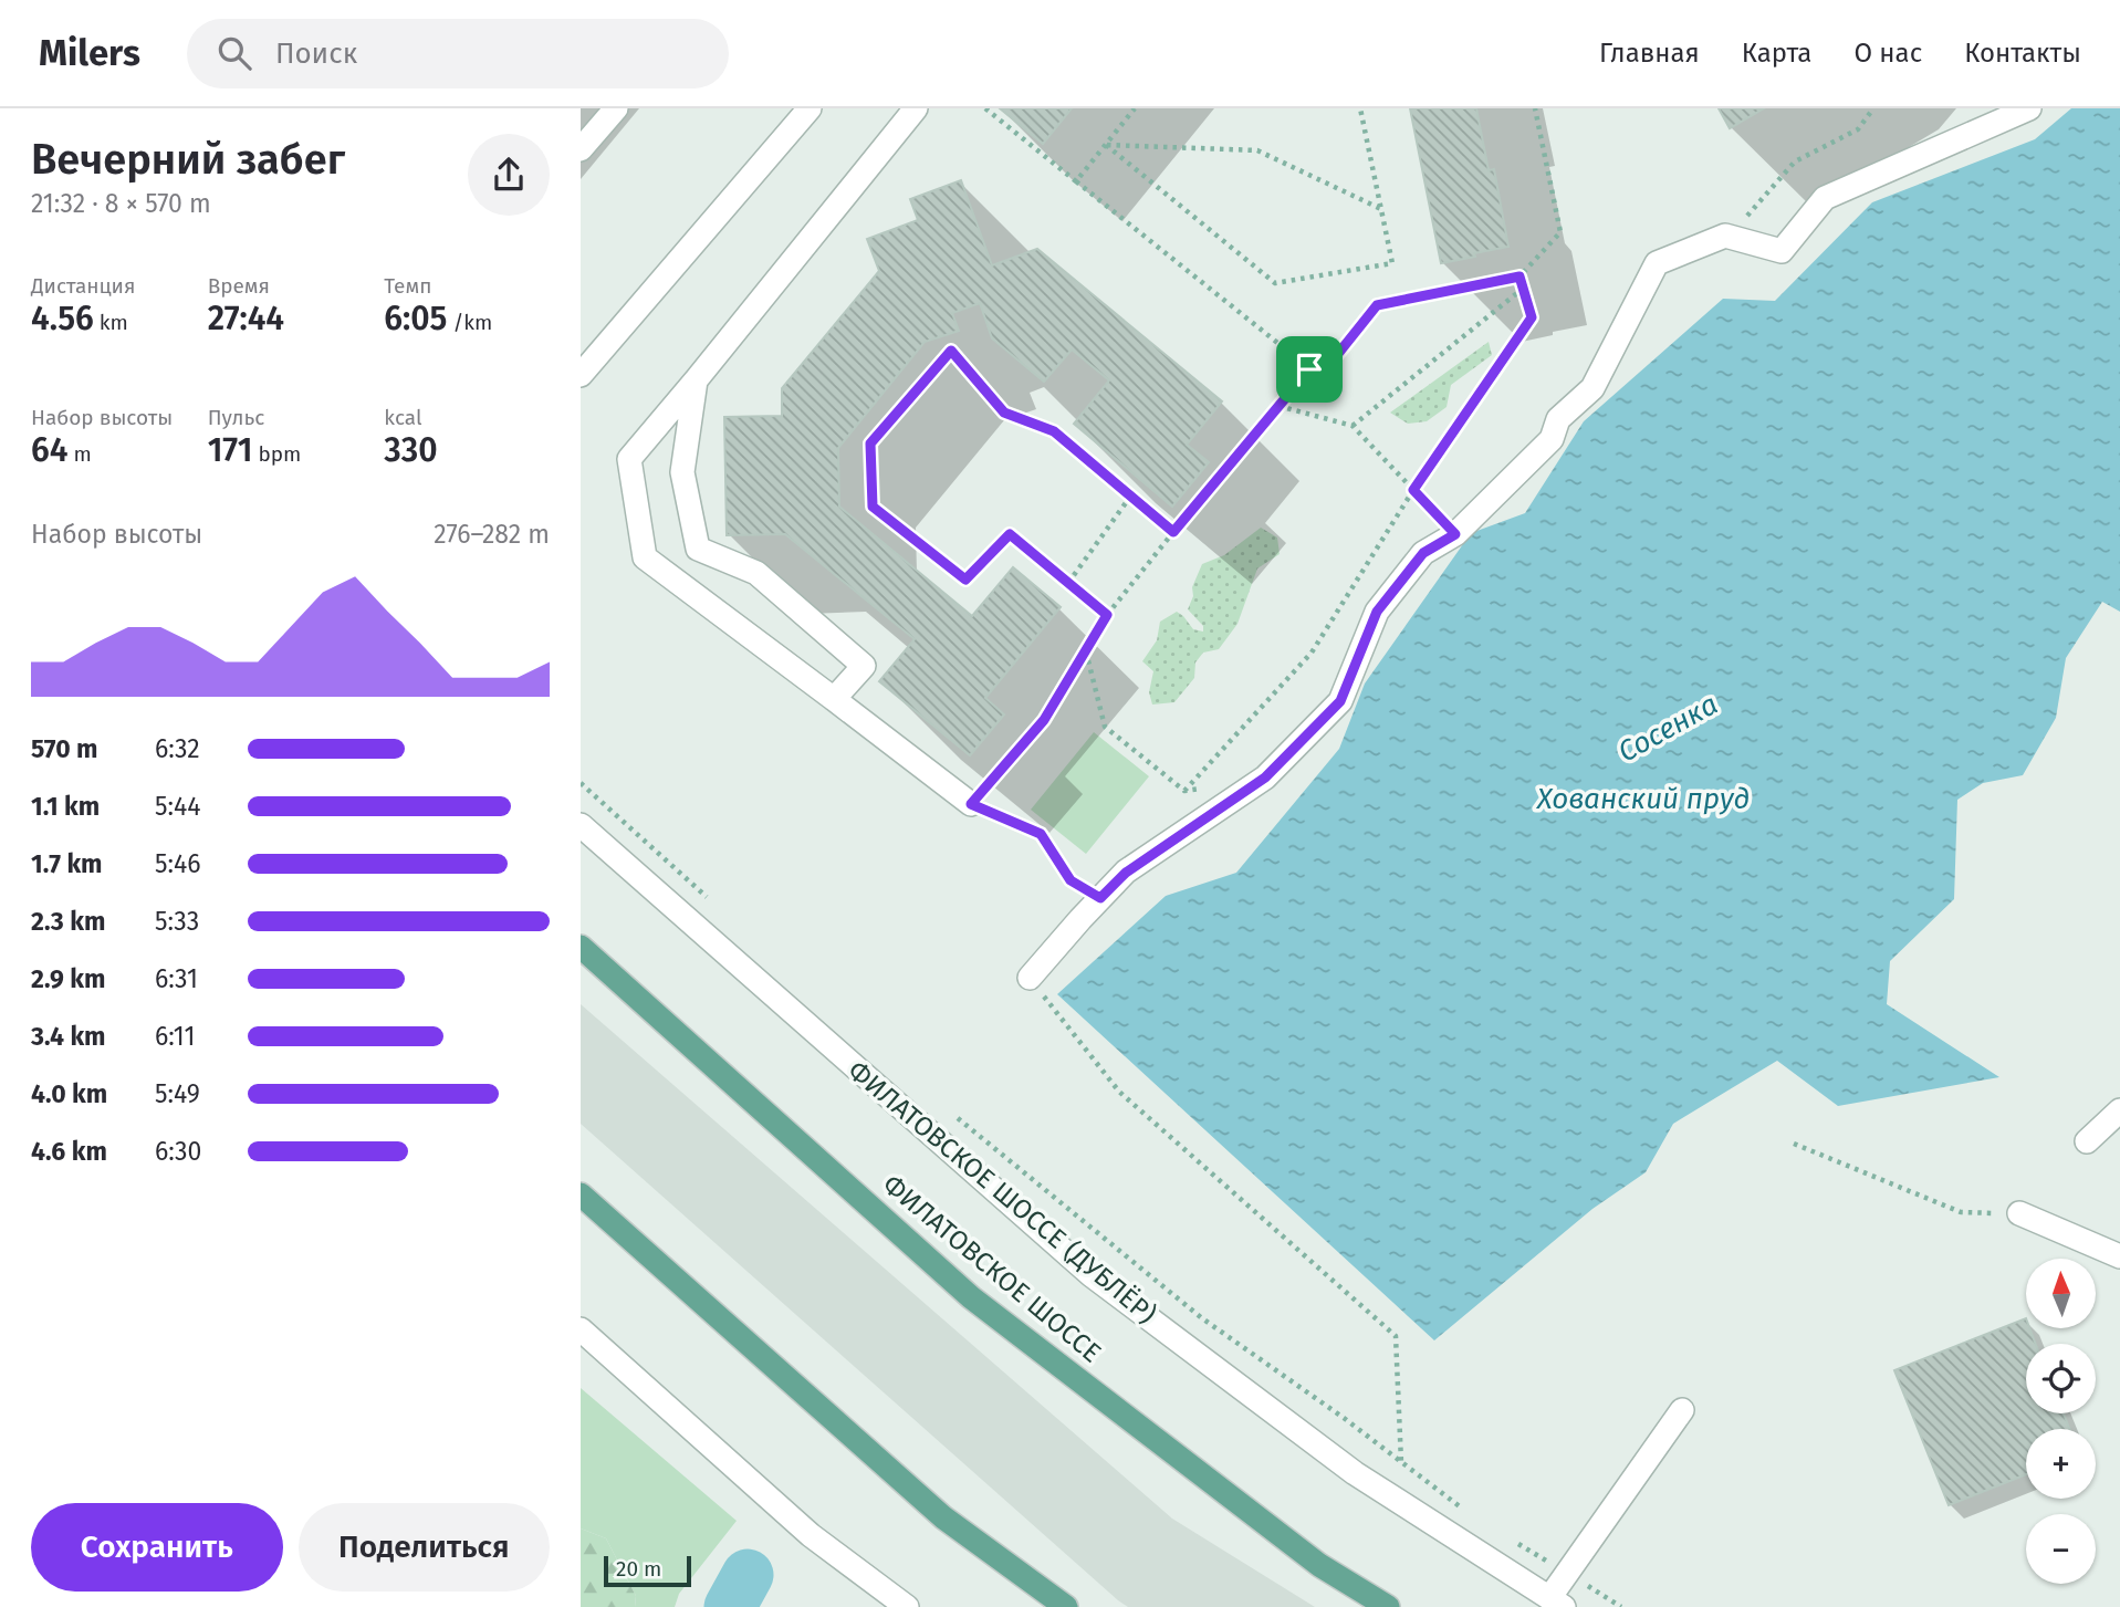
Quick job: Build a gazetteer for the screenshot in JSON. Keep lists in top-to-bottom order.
{
  "streets": {
    "main road": ["ФИЛАТОВСКОЕ ШОССЕ"],
    "street": ["ФИЛАТОВСКОЕ ШОССЕ (ДУБЛЁР)"]
  },
  "water": ["Сосенка", "Хованский пруд"],
  "scale_bar": "20 m",
  "north": "top",
  "page": {
    "header": "Milers",
    "search": "Поиск",
    "nav": [
      "Главная",
      "Карта",
      "О нас",
      "Контакты"
    ],
    "heading": ["Вечерний забег", "21:32 · 8 × 570 m"],
    "stats": [
      ["Дистанция", "4.56 km"],
      ["Время", "27:44"],
      ["Темп", "6:05 /km"],
      ["Набор высоты", "64 m"],
      ["Пульс", "171 bpm"],
      ["kcal", "330"]
    ],
    "chart": ["Набор высоты", "276–282 m"],
    "list": [
      {
        "name": "570 m",
        "note": "6:32"
      },
      {
        "name": "1.1 km",
        "note": "5:44"
      },
      {
        "name": "1.7 km",
        "note": "5:46"
      },
      {
        "name": "2.3 km",
        "note": "5:33"
      },
      {
        "name": "2.9 km",
        "note": "6:31"
      },
      {
        "name": "3.4 km",
        "note": "6:11"
      },
      {
        "name": "4.0 km",
        "note": "5:49"
      },
      {
        "name": "4.6 km",
        "note": "6:30"
      }
    ],
    "map_buttons": ["+", "−"],
    "buttons": ["Сохранить", "Поделиться"],
    "scale": "20 m"
  }
}
